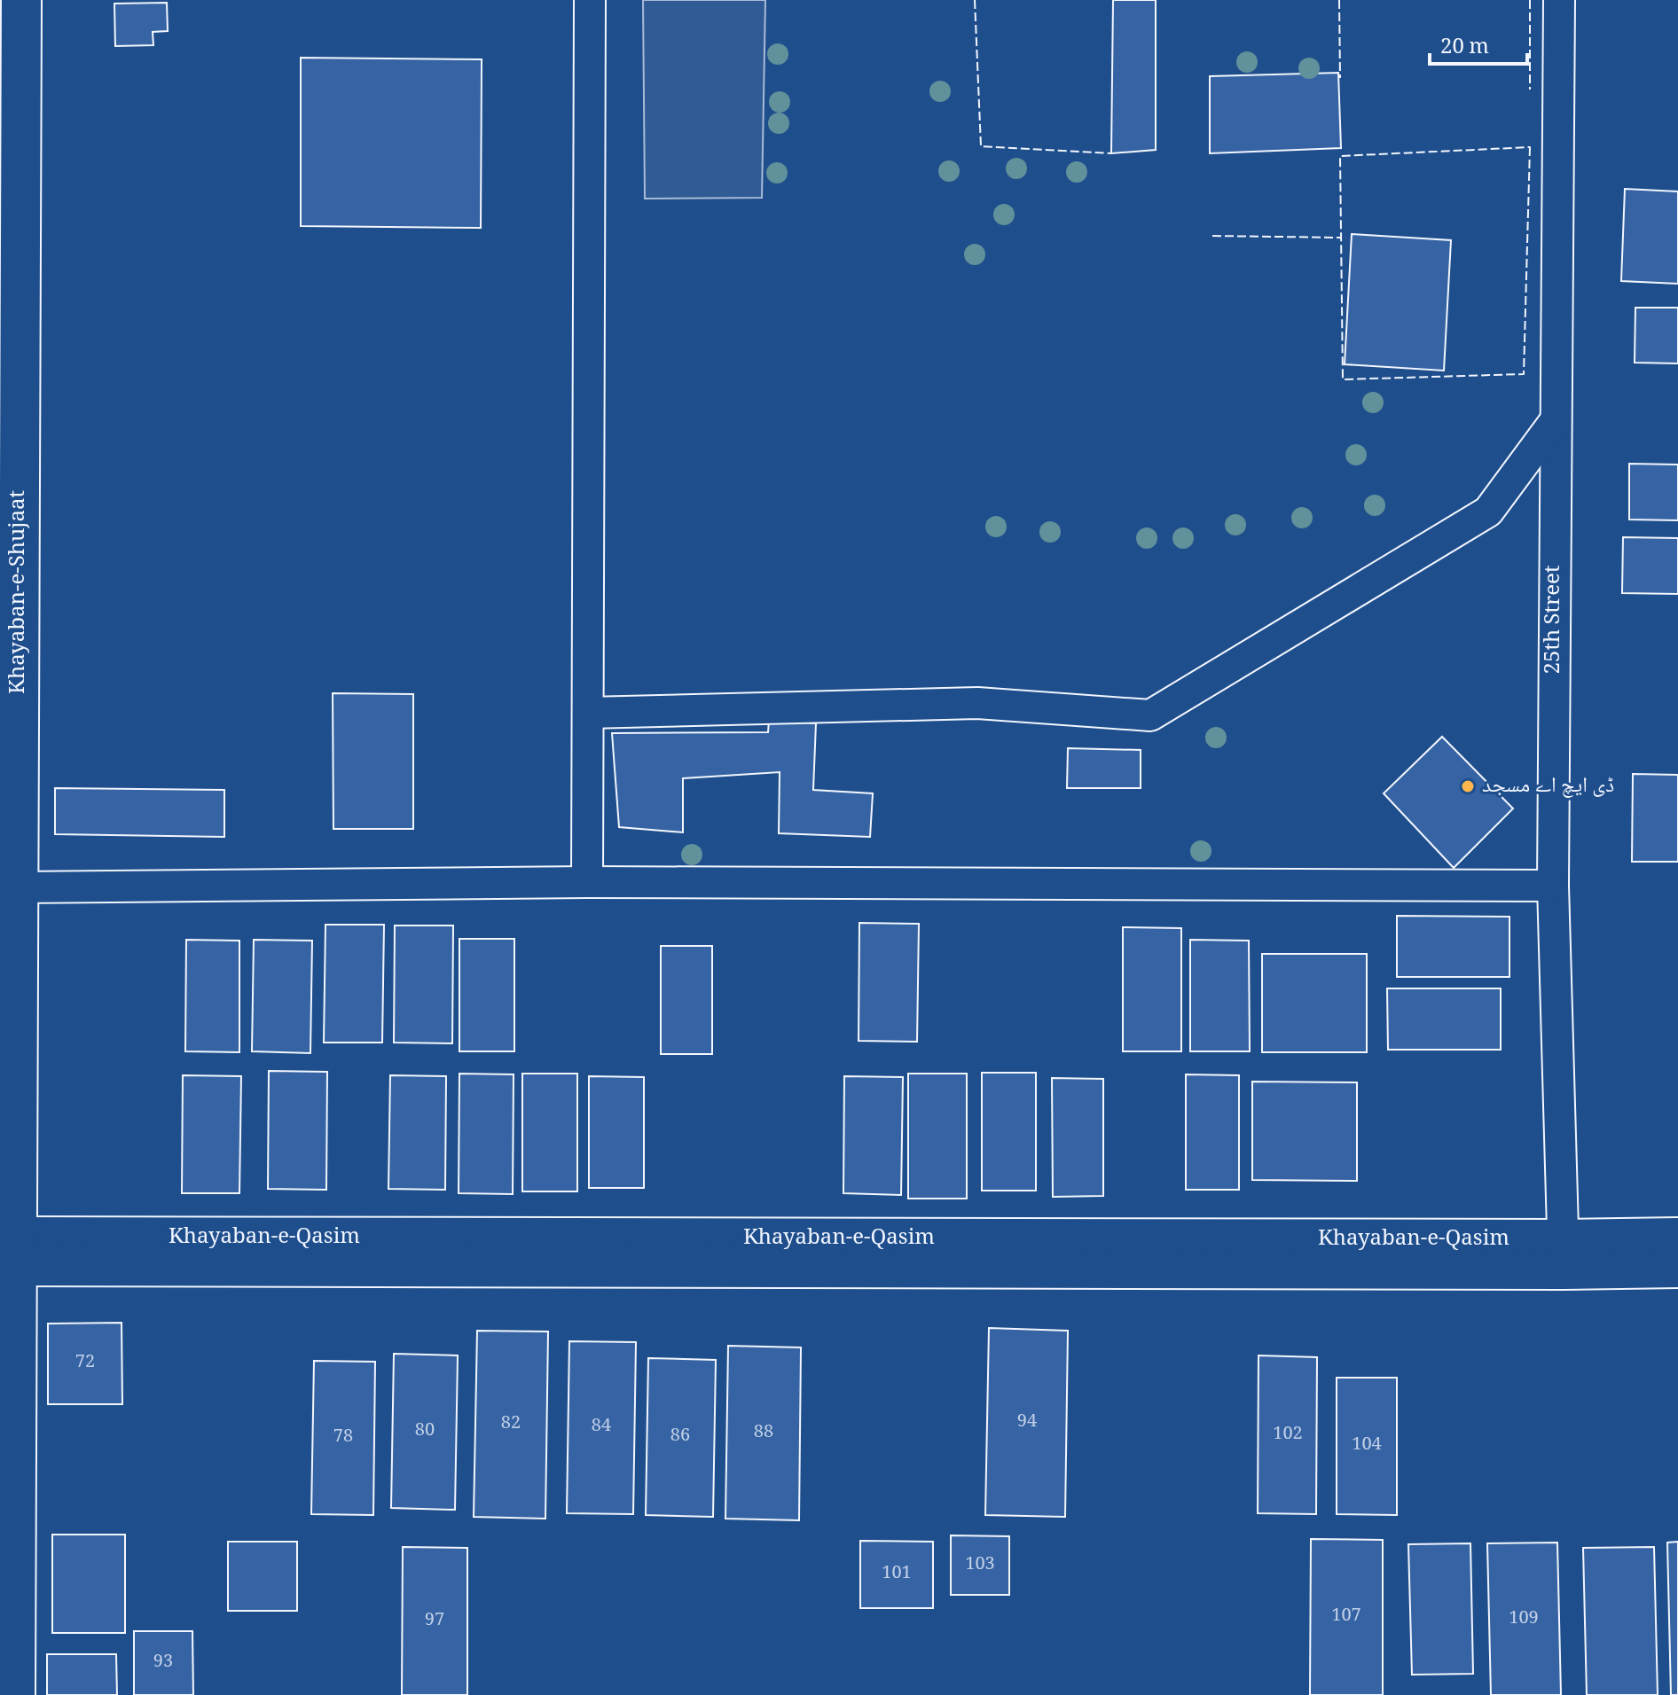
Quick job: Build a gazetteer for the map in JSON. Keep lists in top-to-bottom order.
{
  "streets": {
    "street": ["Khayaban-e-Shujaat", "25th Street", "Khayaban-e-Qasim"]
  },
  "crossings": [
    ["Khayaban-e-Shujaat", "Khayaban-e-Qasim"],
    ["25th Street", "Khayaban-e-Qasim"]
  ],
  "places": ["ڈی ایچ اے مسجد"],
  "house_numbers": [
    "72",
    "94",
    "82",
    "84",
    "80",
    "88",
    "102",
    "86",
    "78",
    "104",
    "103",
    "101",
    "107",
    "109",
    "97",
    "93"
  ],
  "scale_bar": "20 m"
}
